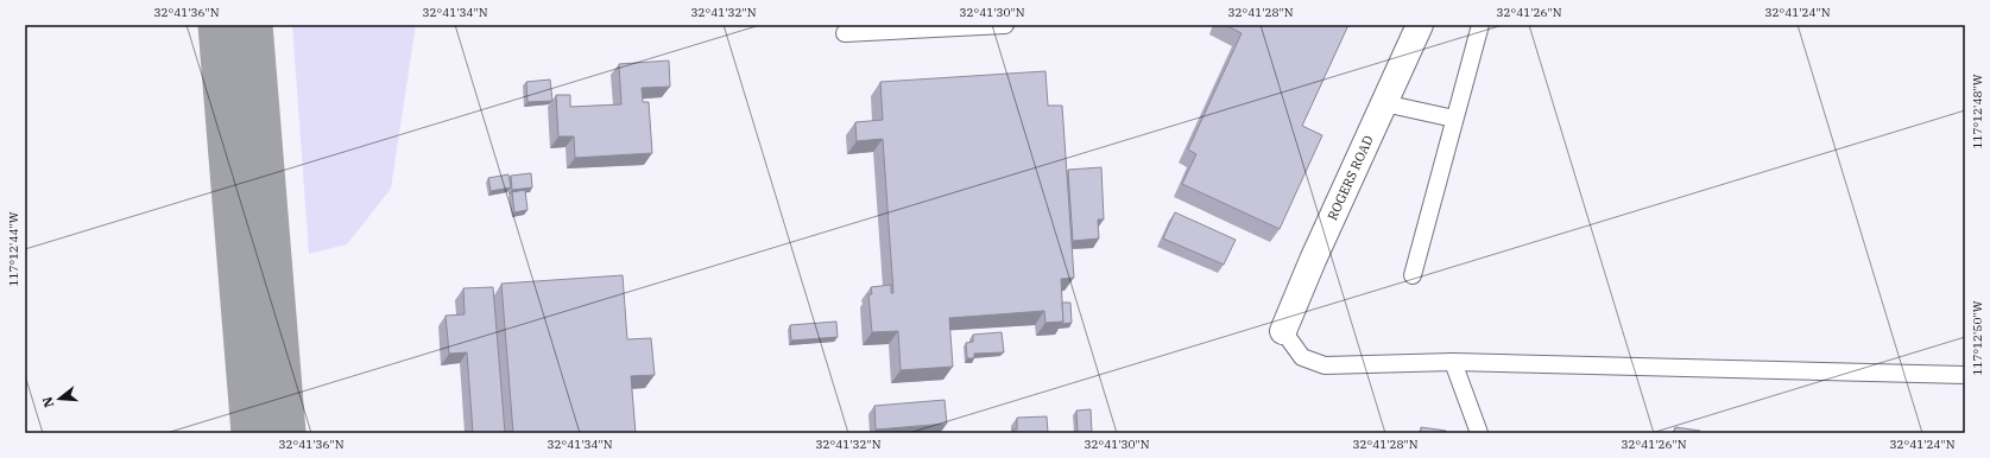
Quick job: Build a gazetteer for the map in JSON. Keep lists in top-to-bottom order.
{
  "streets": {
    "street": ["ROGERS ROAD"]
  },
  "north": "left",
  "coordinates": [
    "32°41'36\"N",
    "32°41'34\"N",
    "32°41'32\"N",
    "32°41'30\"N",
    "32°41'28\"N",
    "32°41'26\"N",
    "32°41'24\"N",
    "117°12'48\"W",
    "117°12'44\"W",
    "117°12'50\"W"
  ]
}
